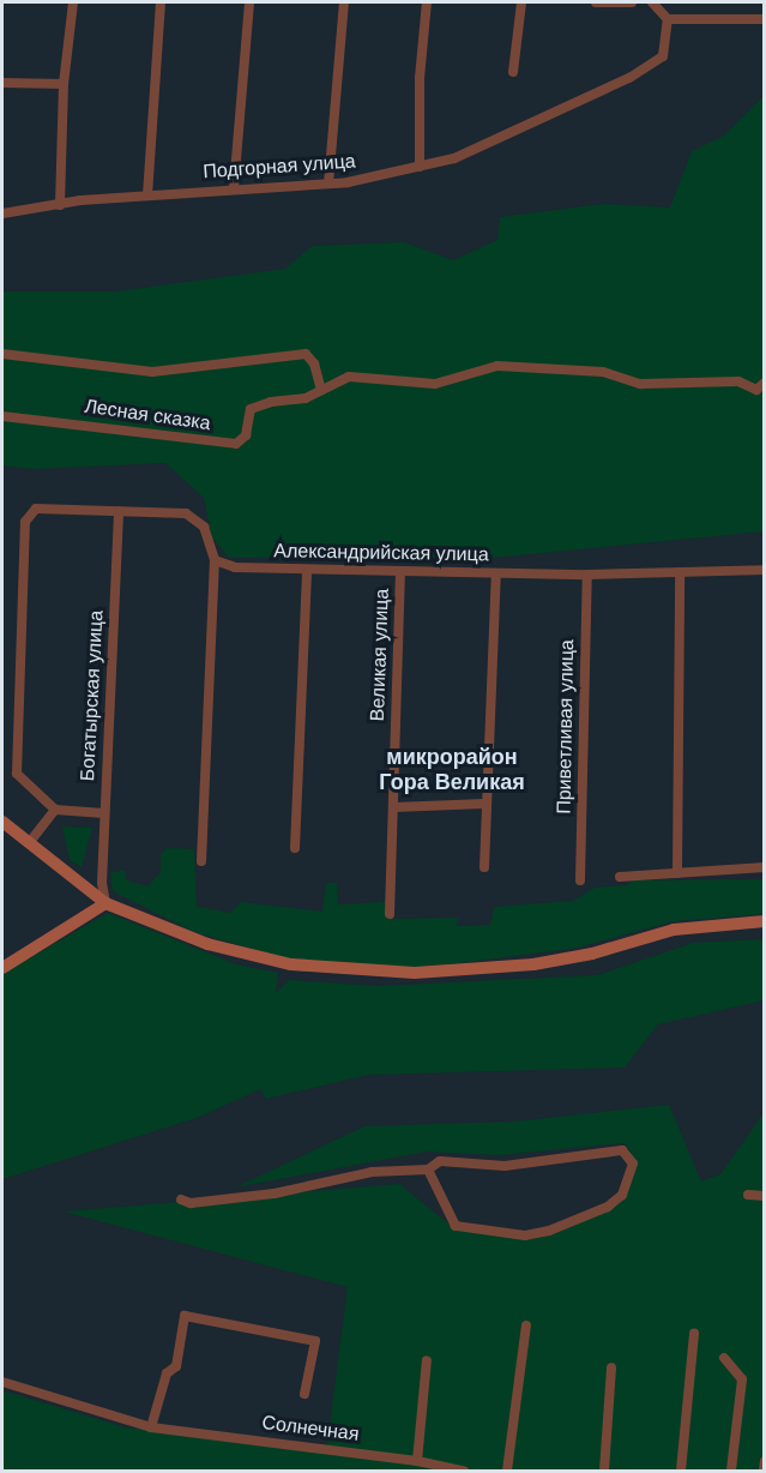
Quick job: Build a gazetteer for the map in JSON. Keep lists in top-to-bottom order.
{
  "streets": {
    "street": [
      "Подгорная улица",
      "Лесная сказка",
      "Александрийская улица",
      "Великая улица",
      "Богатырская улица",
      "Приветливая улица",
      "Солнечная"
    ]
  },
  "crossings": [
    ["Александрийская улица", "Великая улица"],
    ["Александрийская улица", "Приветливая улица"]
  ],
  "districts": ["микрорайон Гора Великая"]
}
